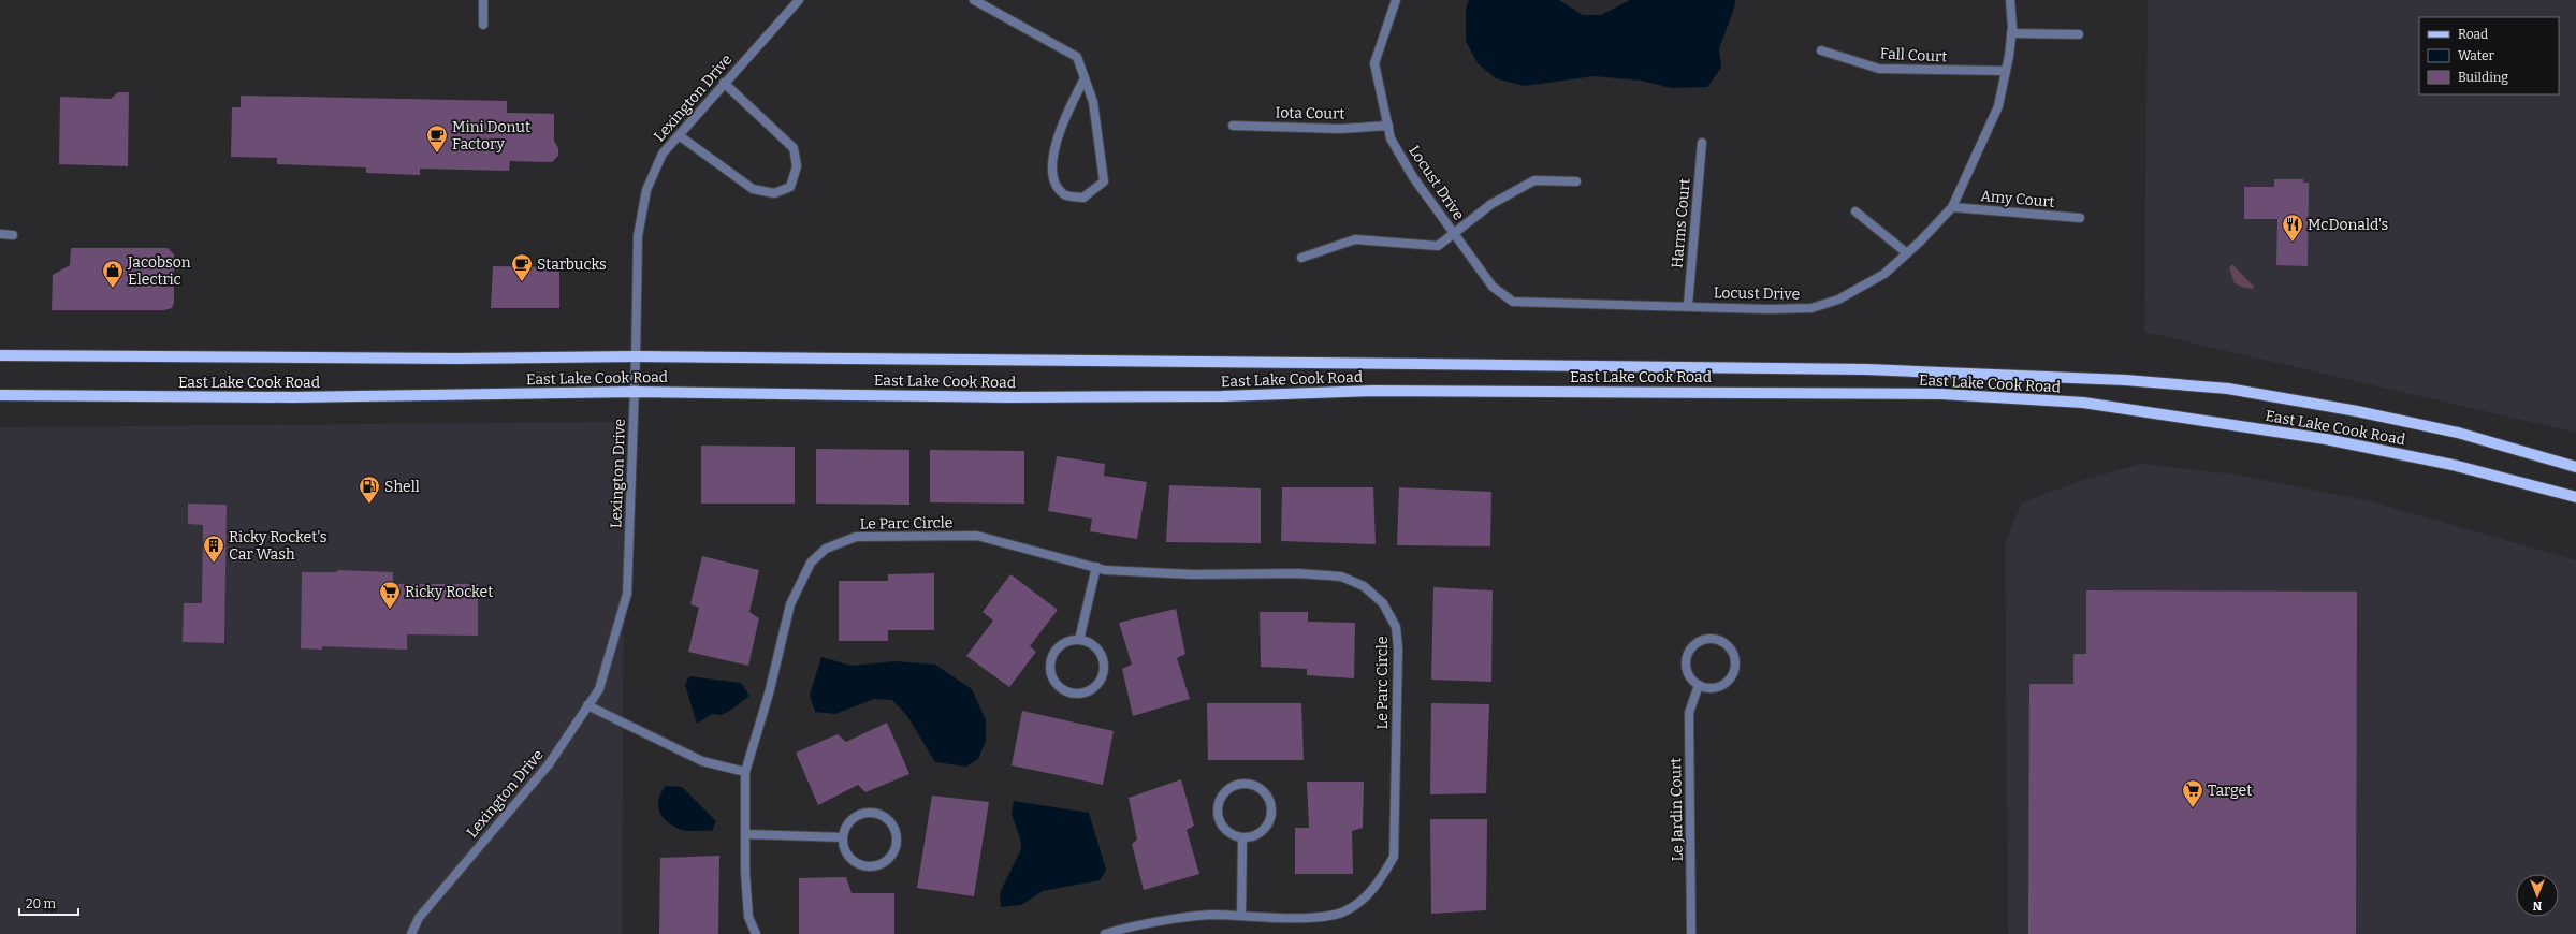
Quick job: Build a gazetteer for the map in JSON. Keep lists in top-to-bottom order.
{
  "streets": {
    "main road": ["East Lake Cook Road"],
    "street": [
      "Fall Court",
      "Lexington Drive",
      "Iota Court",
      "Locust Drive",
      "Amy Court",
      "Harms Court",
      "Le Parc Circle",
      "Le Jardin Court"
    ]
  },
  "crossings": [
    ["Fall Court", "Locust Drive"],
    ["Lexington Drive", "East Lake Cook Road"],
    ["Iota Court", "Locust Drive"],
    ["Locust Drive", "Amy Court"],
    ["Locust Drive", "Harms Court"]
  ],
  "places": {
    "cafe": ["Mini Donut Factory", "Starbucks"],
    "restaurant": ["McDonald's"],
    "shop": ["Jacobson Electric"],
    "fuel station": ["Shell"],
    "building": ["Ricky Rocket's Car Wash"],
    "supermarket": ["Ricky Rocket", "Target"]
  },
  "legend": ["Road", "Water", "Building"],
  "scale_bar": "20 m",
  "north": "bottom"
}
